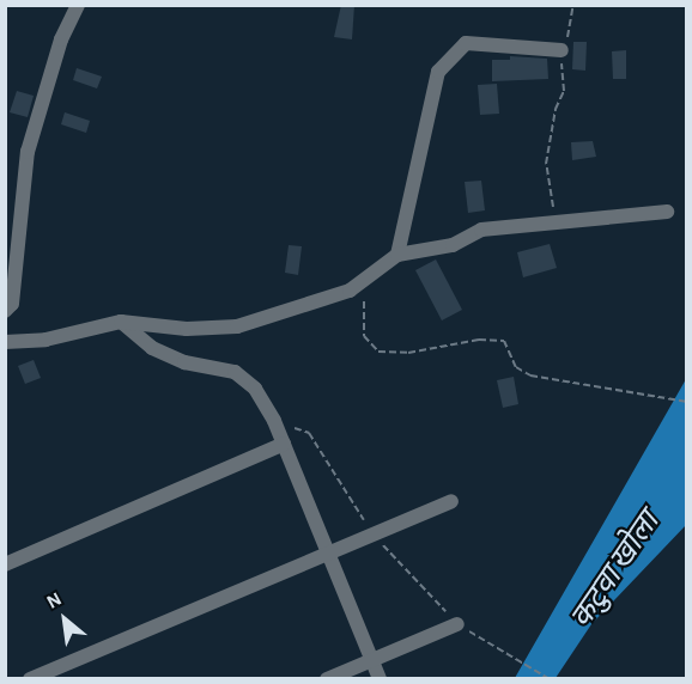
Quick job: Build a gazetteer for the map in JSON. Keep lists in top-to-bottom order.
{
  "water": ["कटुवा खोला"],
  "north": "top left"
}
